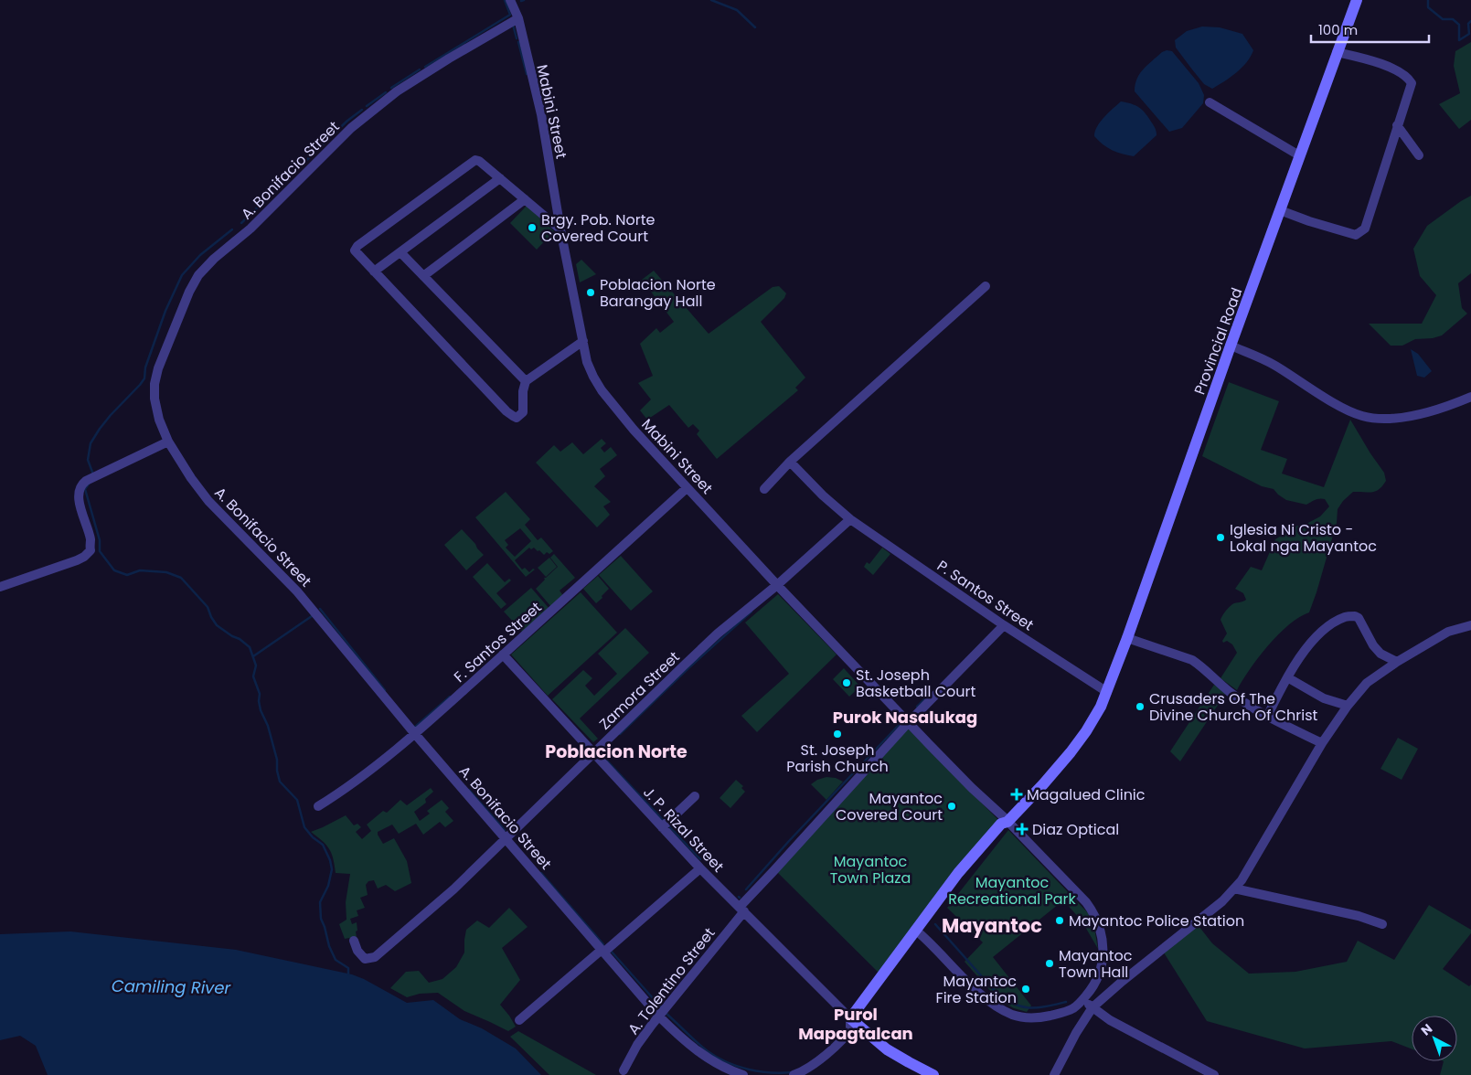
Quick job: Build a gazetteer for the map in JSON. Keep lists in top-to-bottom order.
{
  "streets": {
    "main road": ["Provincial Road"],
    "street": [
      "Mabini Street",
      "A. Bonifacio Street",
      "P. Santos Street",
      "F. Santos Street",
      "Zamora Street",
      "J. P. Rizal Street",
      "A. Tolentino Street"
    ]
  },
  "crossings": [
    ["Mabini Street", "A. Bonifacio Street"],
    ["Mabini Street", "Provincial Road"],
    ["Mabini Street", "F. Santos Street"],
    ["Mabini Street", "Zamora Street"],
    ["Mabini Street", "A. Tolentino Street"],
    ["A. Bonifacio Street", "F. Santos Street"],
    ["A. Bonifacio Street", "Zamora Street"],
    ["A. Bonifacio Street", "A. Tolentino Street"],
    ["Provincial Road", "P. Santos Street"],
    ["Provincial Road", "J. P. Rizal Street"],
    ["P. Santos Street", "Zamora Street"],
    ["P. Santos Street", "A. Tolentino Street"],
    ["F. Santos Street", "J. P. Rizal Street"],
    ["Zamora Street", "J. P. Rizal Street"],
    ["J. P. Rizal Street", "A. Tolentino Street"]
  ],
  "districts": [
    "Purok Nasalukag",
    "Poblacion Norte",
    "Mayantoc",
    "Purol Mapagtalcan"
  ],
  "water": ["Camiling River"],
  "parks": ["Mayantoc Town Plaza", "Mayantoc Recreational Park"],
  "places": {
    "other": [
      "Brgy. Pob. Norte Covered Court",
      "Poblacion Norte Barangay Hall",
      "Iglesia Ni Cristo - Lokal nga Mayantoc",
      "St. Joseph Basketball Court",
      "Crusaders Of The Divine Church Of Christ",
      "St. Joseph Parish Church",
      "Mayantoc Covered Court",
      "Mayantoc Police Station",
      "Mayantoc Town Hall",
      "Mayantoc Fire Station"
    ],
    "health": ["Magalued Clinic", "Diaz Optical"]
  },
  "scale_bar": "100 m",
  "north": "top left"
}
